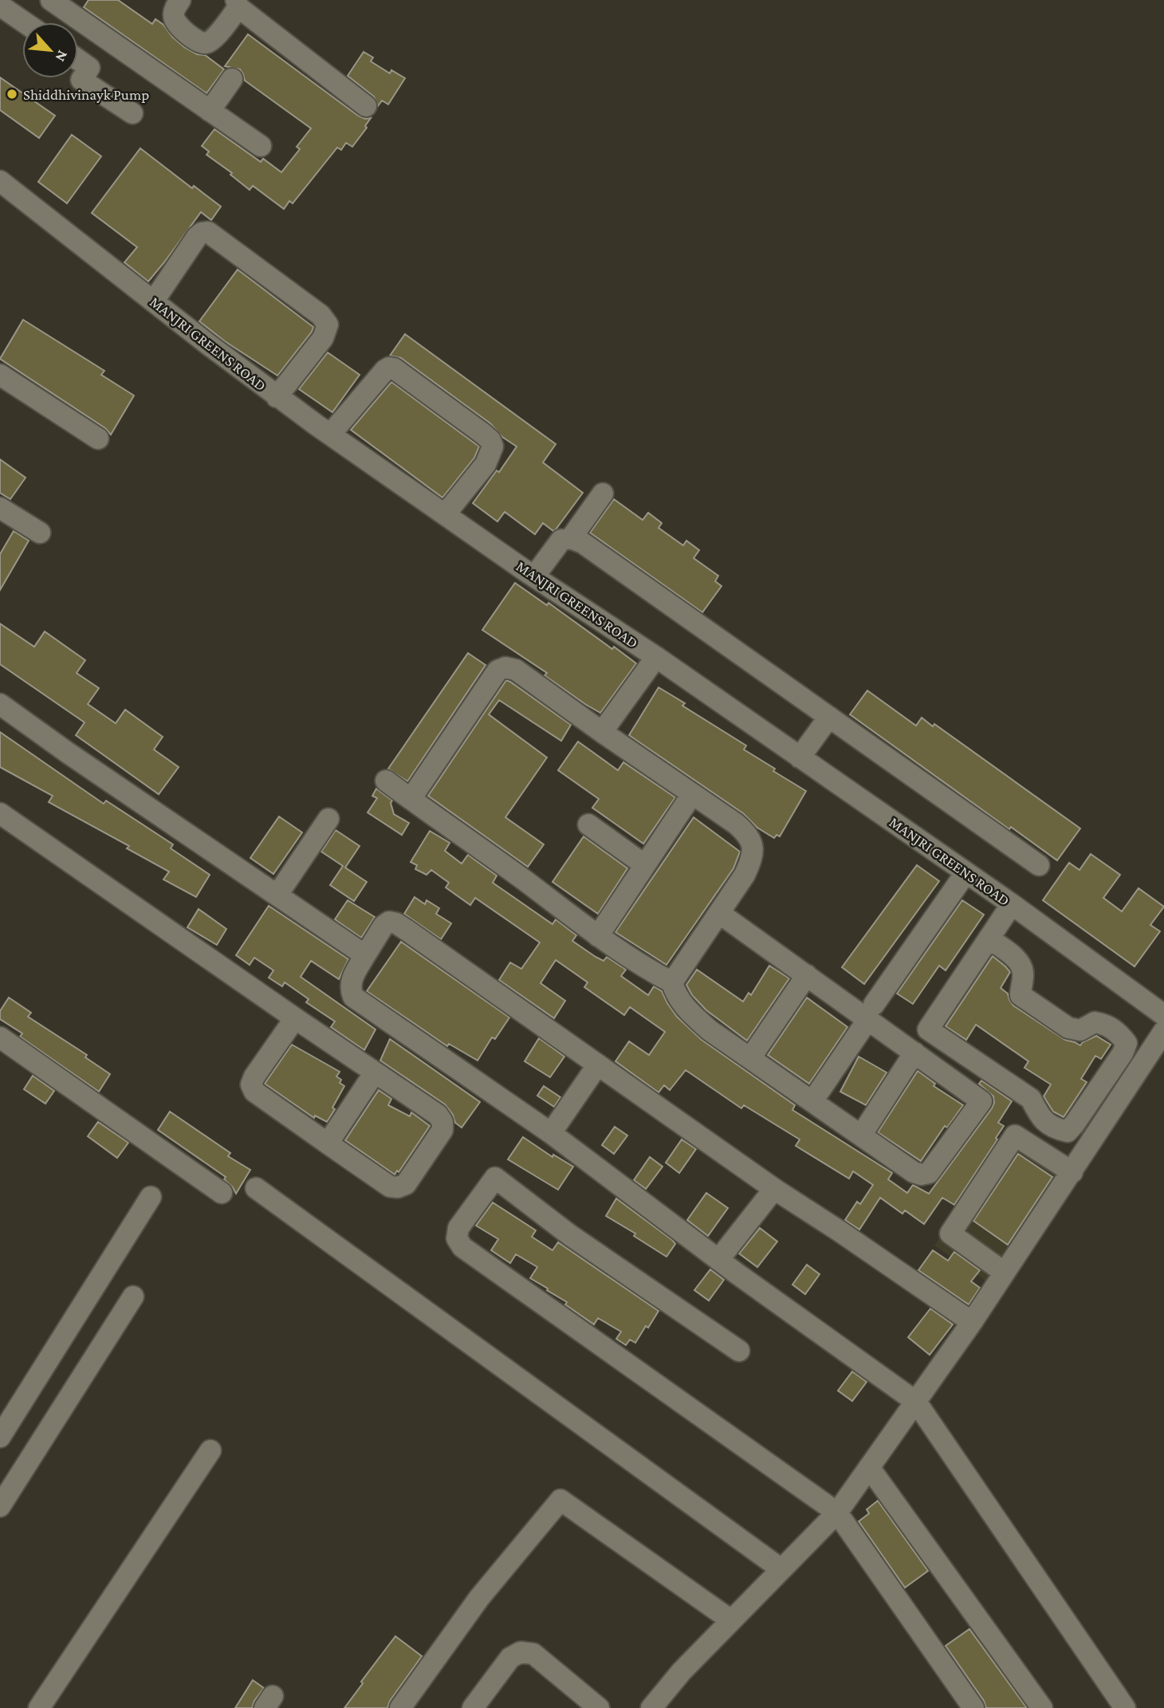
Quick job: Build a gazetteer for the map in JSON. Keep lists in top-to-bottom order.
{
  "streets": {
    "street": ["MANJRI GREENS ROAD"]
  },
  "places": ["Shiddhivinayk Pump"],
  "north": "bottom right"
}
